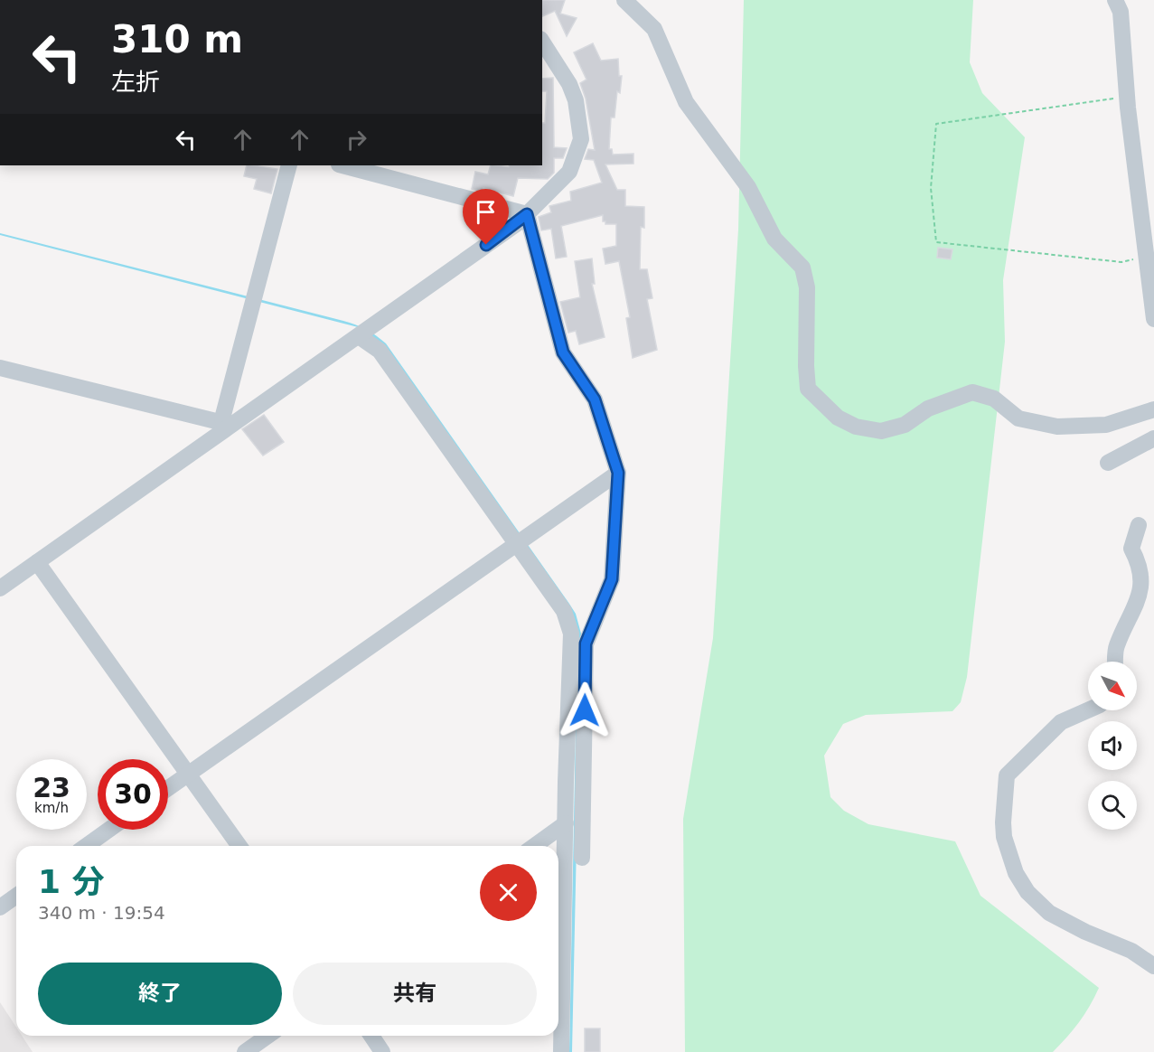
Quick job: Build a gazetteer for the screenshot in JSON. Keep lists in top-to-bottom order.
{
  "north": "bottom right",
  "page": {
    "turn": ["310 m", "左折"],
    "speed": "23 km/h",
    "limit": "30",
    "heading": ["1 分", "340 m · 19:54"],
    "buttons": ["終了", "共有"]
  }
}
